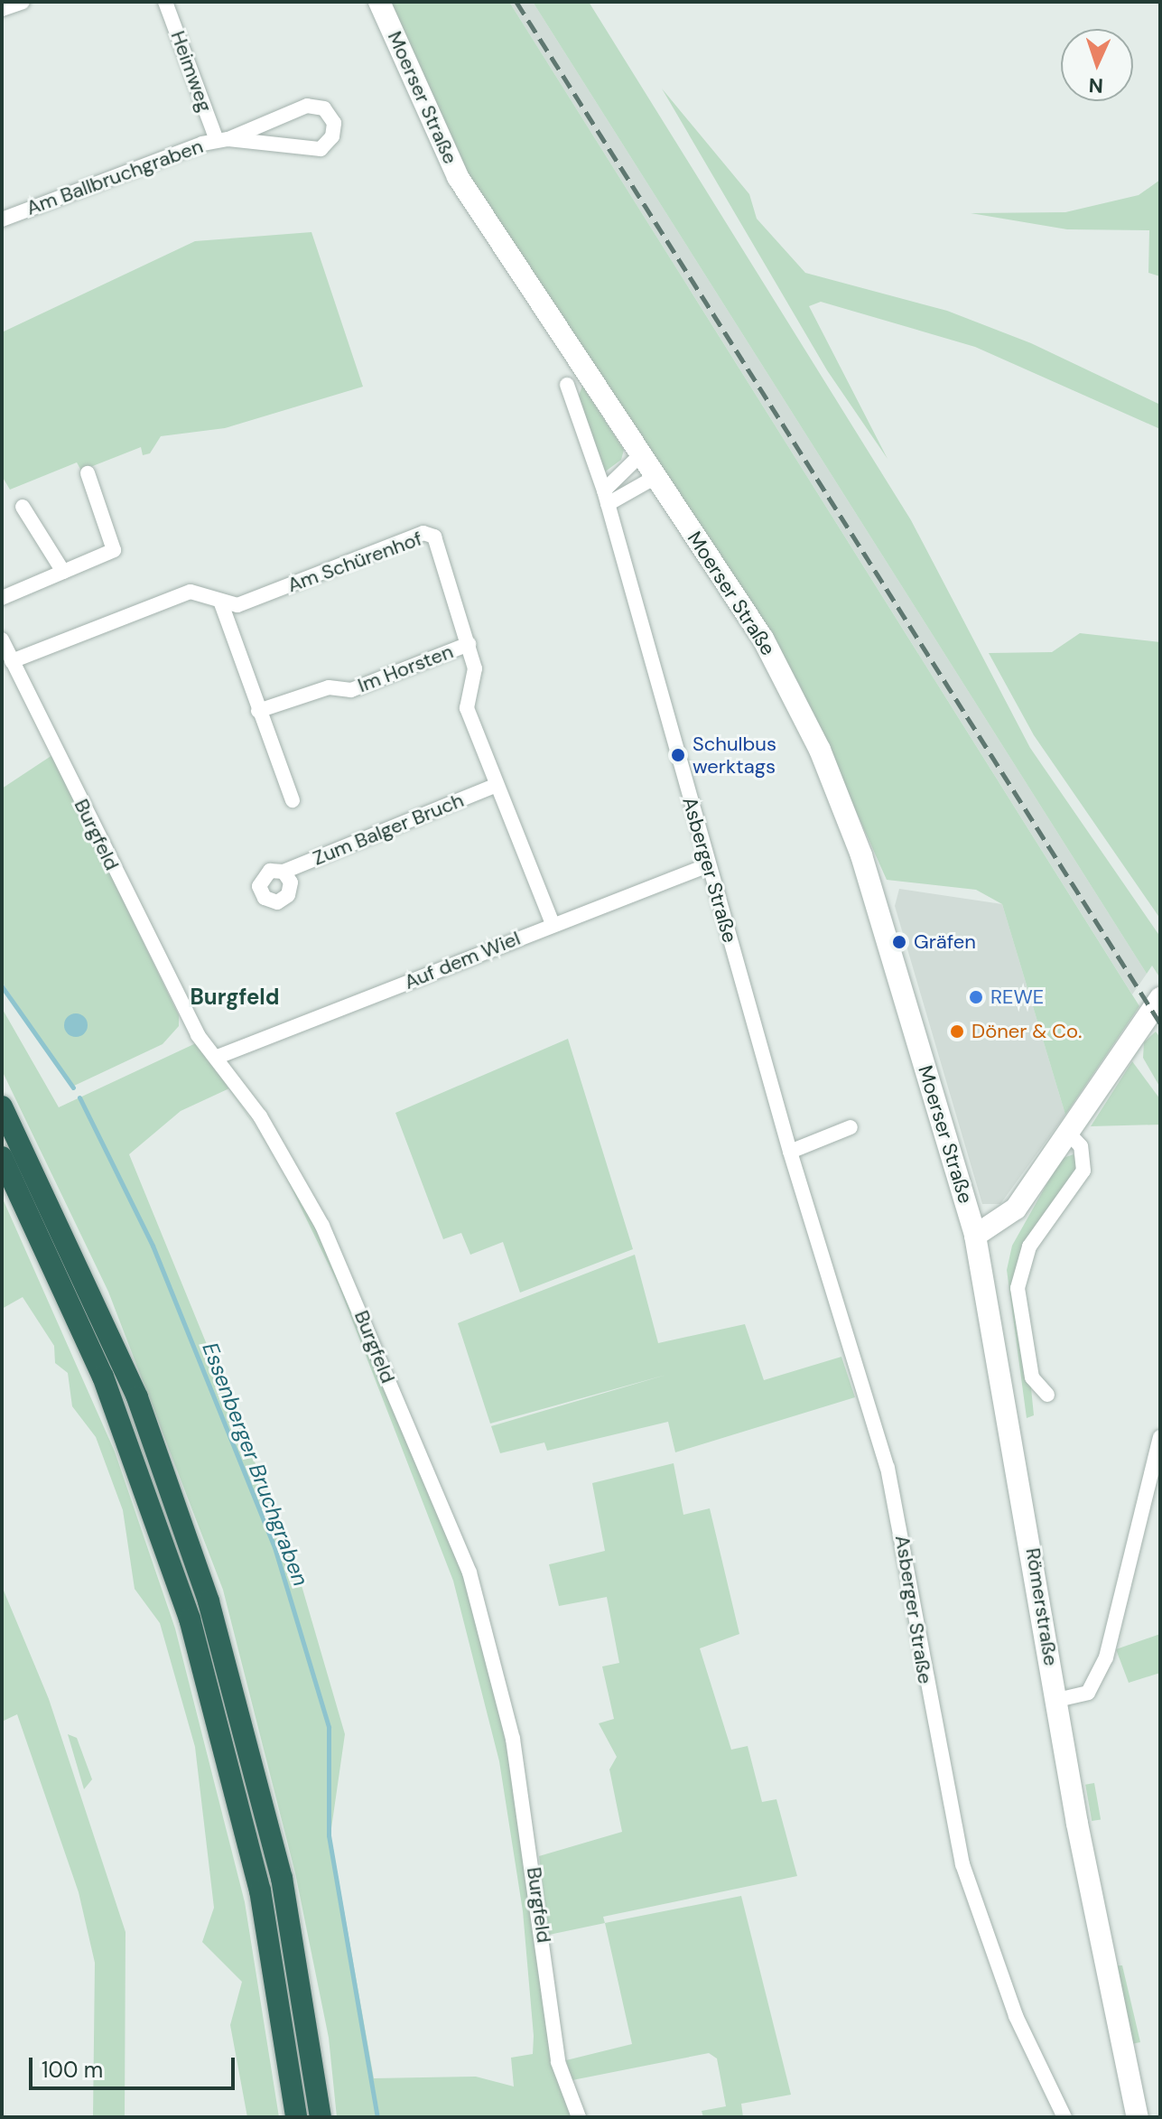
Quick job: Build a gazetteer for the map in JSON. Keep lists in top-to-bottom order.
{
  "streets": {
    "street": [
      "Heimweg",
      "Moerser Straße",
      "Am Ballbruchgraben",
      "Am Schürenhof",
      "Im Horsten",
      "Zum Balger Bruch",
      "Burgfeld",
      "Asberger Straße",
      "Auf dem Wiel",
      "Römerstraße"
    ]
  },
  "crossings": [
    ["Heimweg", "Am Ballbruchgraben"],
    ["Moerser Straße", "Römerstraße"],
    ["Am Schürenhof", "Im Horsten"],
    ["Am Schürenhof", "Zum Balger Bruch"],
    ["Am Schürenhof", "Burgfeld"],
    ["Am Schürenhof", "Auf dem Wiel"],
    ["Burgfeld", "Auf dem Wiel"],
    ["Asberger Straße", "Auf dem Wiel"]
  ],
  "districts": ["Burgfeld"],
  "water": ["Essenberger Bruchgraben"],
  "places": [
    "Schulbus werktags",
    "Gräfen",
    "REWE",
    "Döner & Co."
  ],
  "scale_bar": "100 m",
  "north": "bottom"
}
